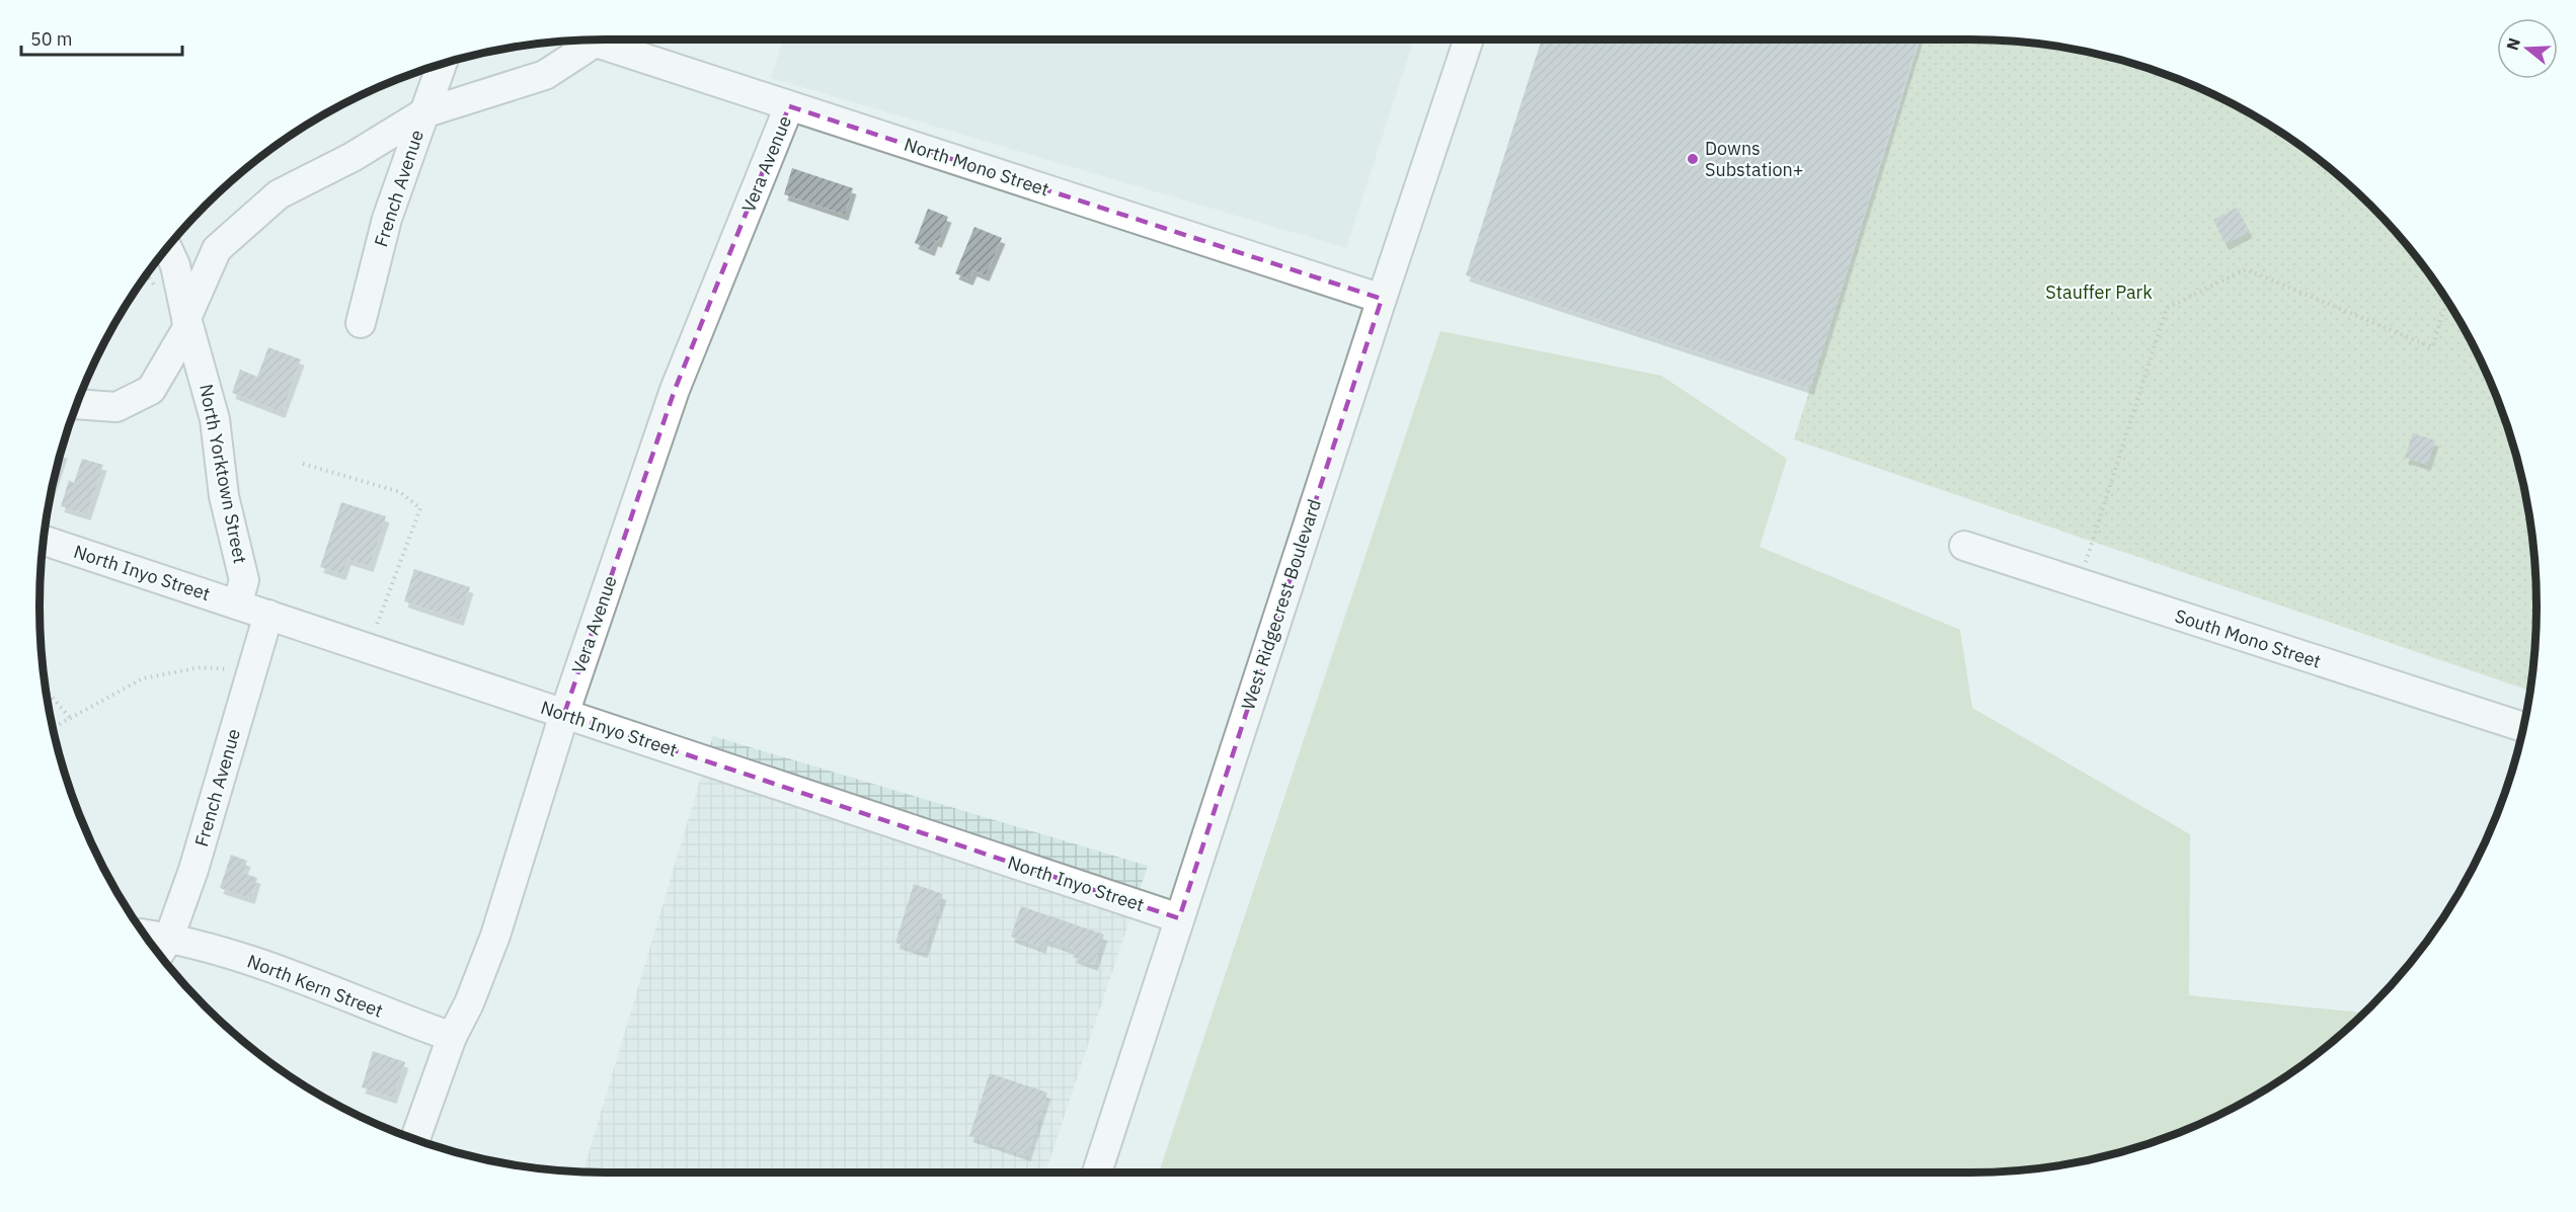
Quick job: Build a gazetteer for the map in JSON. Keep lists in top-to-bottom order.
{
  "streets": {
    "street": [
      "Vera Avenue",
      "North Mono Street",
      "French Avenue",
      "North Yorktown Street",
      "North Inyo Street",
      "West Ridgecrest Boulevard",
      "South Mono Street",
      "North Kern Street"
    ]
  },
  "crossings": [
    ["Vera Avenue", "North Mono Street"],
    ["Vera Avenue", "North Inyo Street"],
    ["Vera Avenue", "North Kern Street"],
    ["North Mono Street", "West Ridgecrest Boulevard"],
    ["French Avenue", "North Inyo Street"],
    ["French Avenue", "North Kern Street"],
    ["North Yorktown Street", "North Inyo Street"],
    ["North Inyo Street", "West Ridgecrest Boulevard"]
  ],
  "parks": ["Stauffer Park"],
  "places": ["Downs Substation+"],
  "scale_bar": "50 m",
  "north": "left"
}
